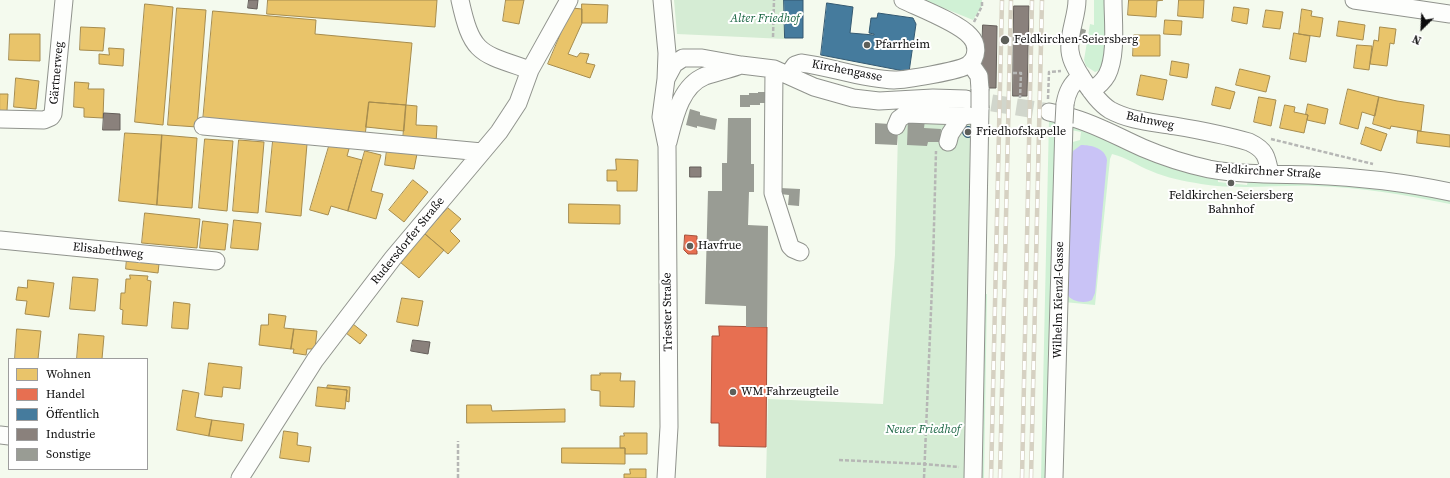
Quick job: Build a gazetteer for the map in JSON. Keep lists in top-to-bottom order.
{
  "streets": {
    "street": [
      "Kirchengasse",
      "Gärtnerweg",
      "Bahnweg",
      "Feldkirchner Straße",
      "Rudersdorfer Straße",
      "Elisabethweg",
      "Wilhelm Kienzl-Gasse",
      "Triester Straße"
    ]
  },
  "crossings": [
    ["Bahnweg", "Feldkirchner Straße"],
    ["Bahnweg", "Wilhelm Kienzl-Gasse"],
    ["Feldkirchner Straße", "Wilhelm Kienzl-Gasse"]
  ],
  "parks": ["Alter Friedhof", "Neuer Friedhof"],
  "places": [
    "Feldkirchen-Seiersberg",
    "Pfarrheim",
    "Friedhofskapelle",
    "Feldkirchen-Seiersberg Bahnhof",
    "Havfrue",
    "WM Fahrzeugteile"
  ],
  "legend": [
    "Wohnen",
    "Handel",
    "Öffentlich",
    "Industrie",
    "Sonstige"
  ],
  "north": "bottom left"
}
